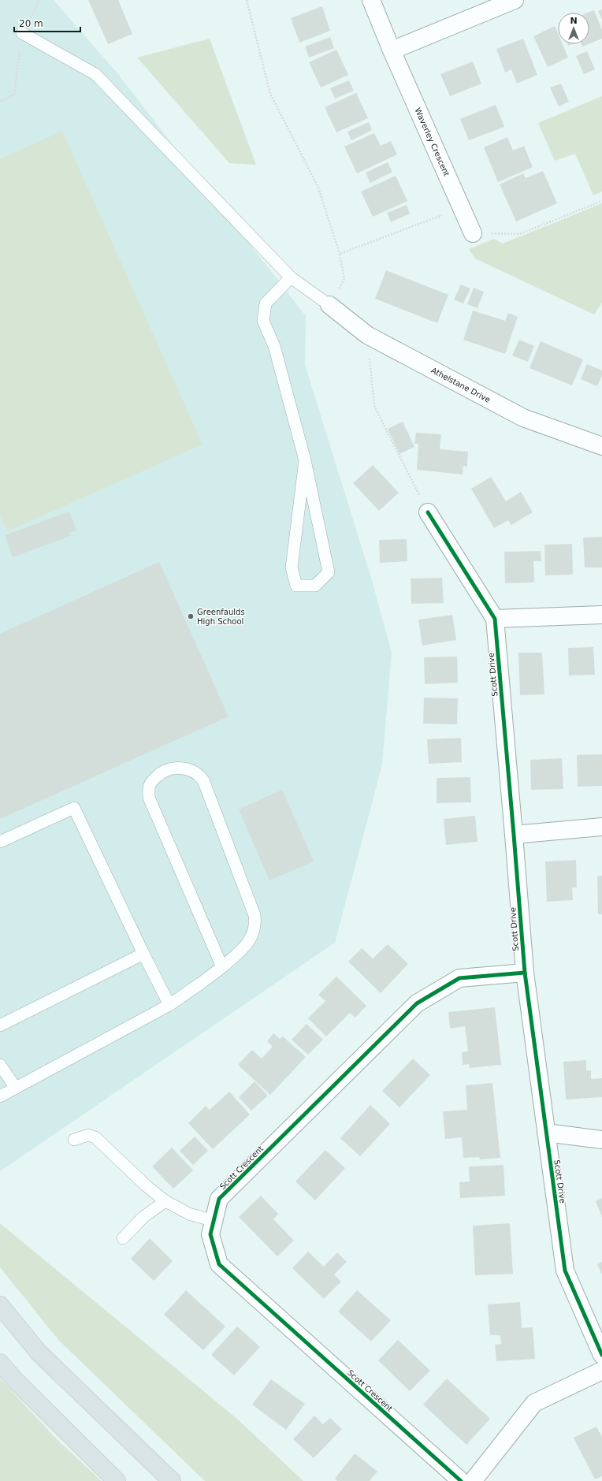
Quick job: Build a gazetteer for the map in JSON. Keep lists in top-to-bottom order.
{
  "streets": {
    "street": [
      "Waverley Crescent",
      "Athelstane Drive",
      "Scott Drive",
      "Scott Crescent"
    ]
  },
  "crossings": [
    ["Scott Drive", "Scott Crescent"]
  ],
  "places": ["Greenfaulds High School"],
  "scale_bar": "20 m",
  "north": "top"
}
